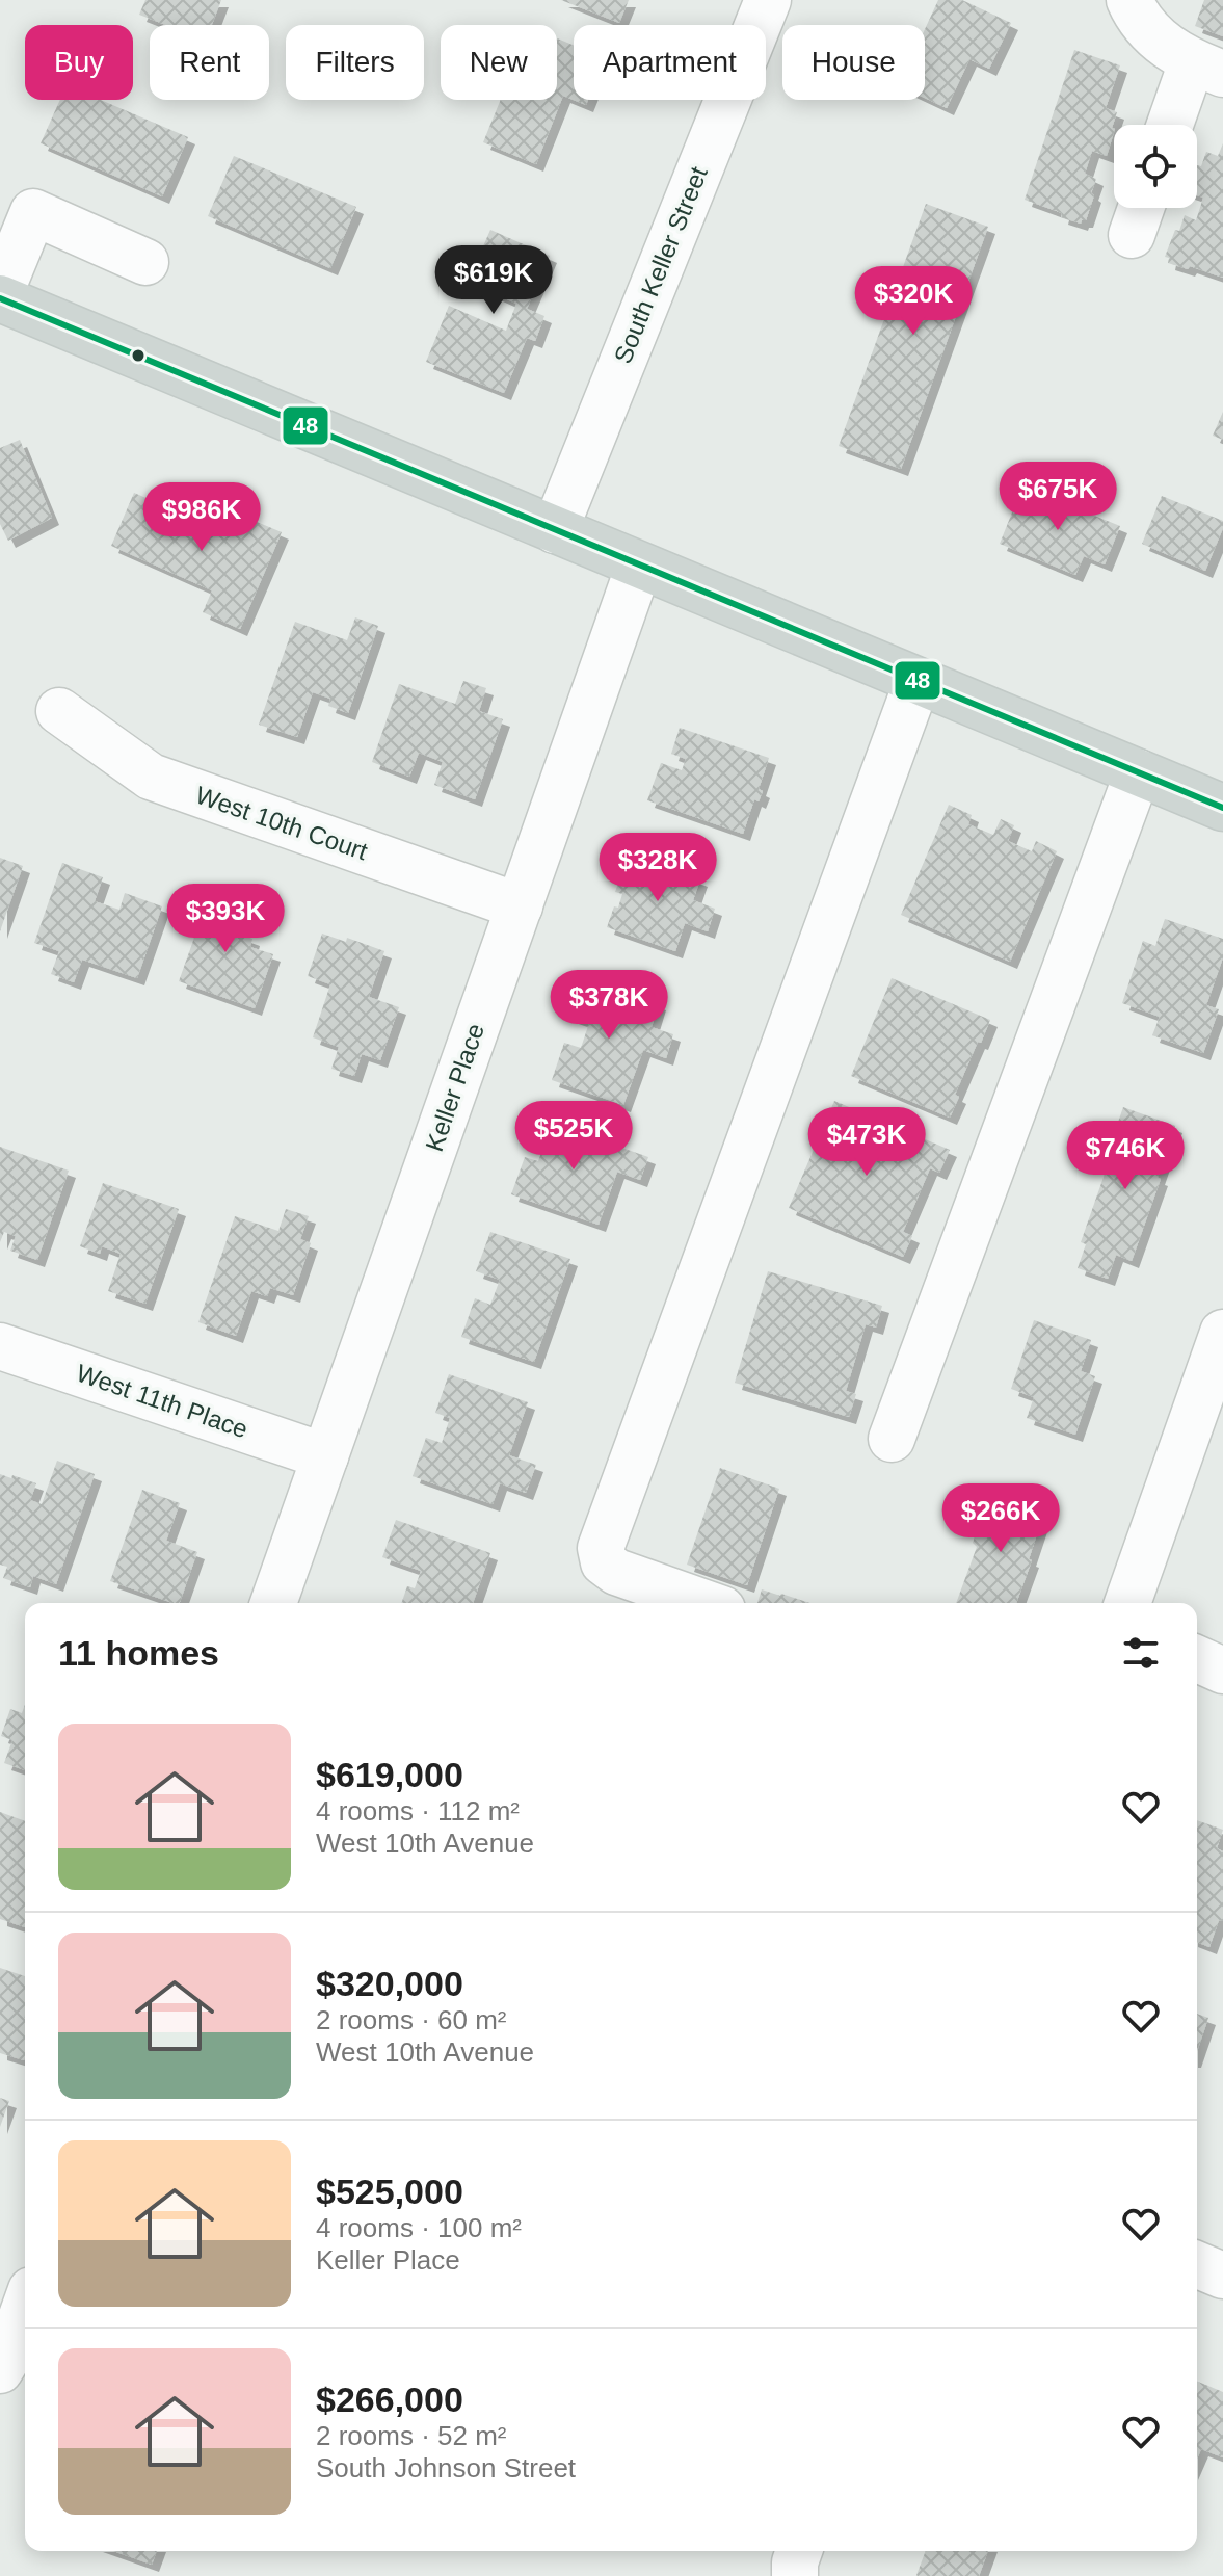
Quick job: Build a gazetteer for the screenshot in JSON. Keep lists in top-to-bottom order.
{
  "streets": {
    "street": [
      "South Keller Street",
      "West 10th Court",
      "Keller Place",
      "West 11th Place"
    ]
  },
  "crossings": [
    ["West 10th Court", "Keller Place"],
    ["Keller Place", "West 11th Place"]
  ],
  "lines": ["transit line 48"],
  "page": {
    "chip": [
      "Buy",
      "Rent",
      "Filters",
      "New",
      "Apartment",
      "House"
    ],
    "price": [
      "$619K",
      "$320K",
      "$675K",
      "$986K",
      "$328K",
      "$393K",
      "$378K",
      "$525K",
      "$473K",
      "$746K",
      "$266K"
    ],
    "heading": "11 homes",
    "list": [
      {
        "name": "$619,000",
        "note": "4 rooms · 112 m² · West 10th Avenue"
      },
      {
        "name": "$320,000",
        "note": "2 rooms · 60 m² · West 10th Avenue"
      },
      {
        "name": "$525,000",
        "note": "4 rooms · 100 m² · Keller Place"
      },
      {
        "name": "$266,000",
        "note": "2 rooms · 52 m² · South Johnson Street"
      }
    ]
  }
}
